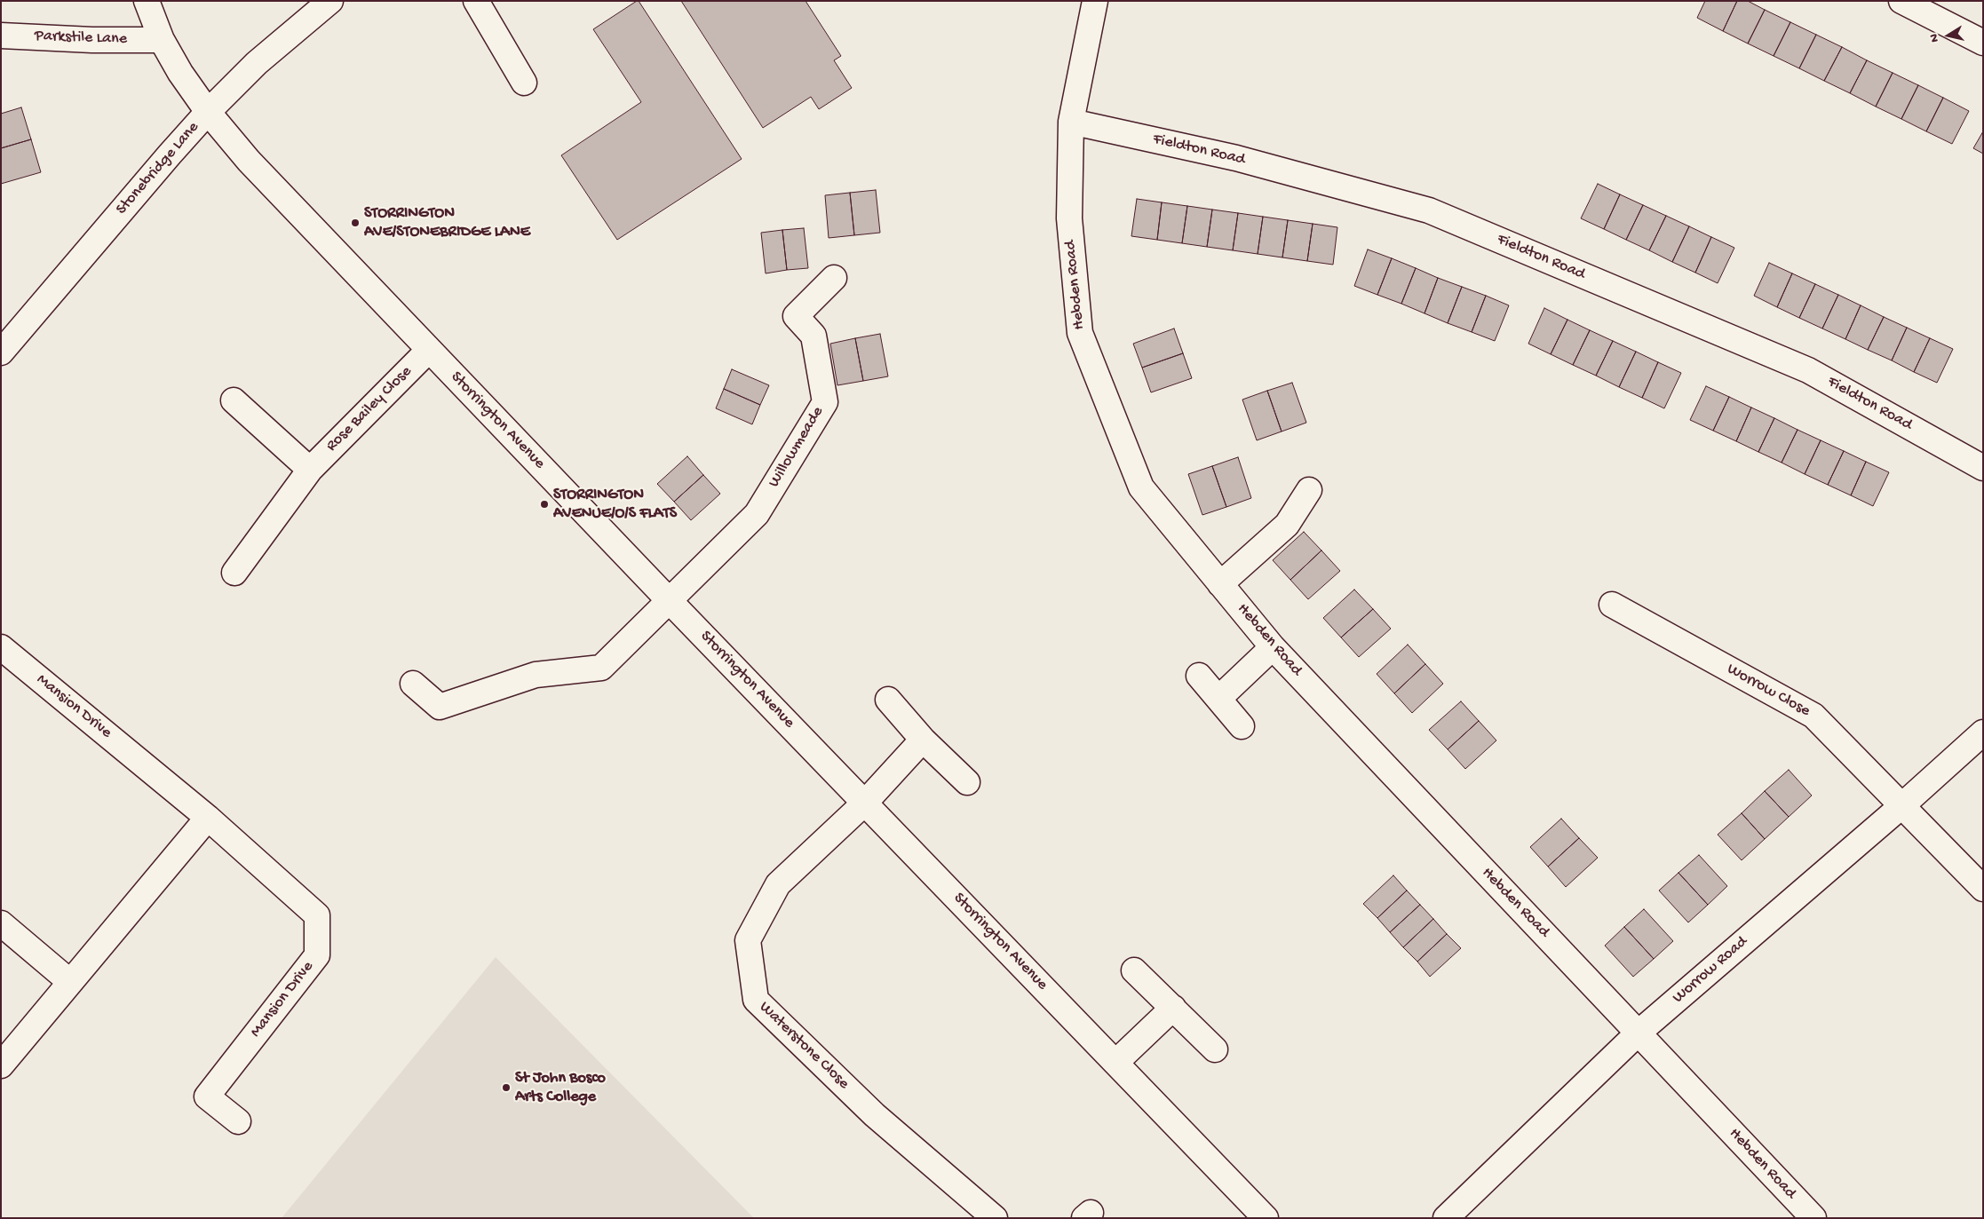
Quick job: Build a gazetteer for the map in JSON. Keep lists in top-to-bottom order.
{
  "streets": {
    "street": [
      "Parkstile Lane",
      "Fieldton Road",
      "Stonebridge Lane",
      "Hebden Road",
      "Rose Bailey Close",
      "Storrington Avenue",
      "Willowmeade",
      "Worrow Close",
      "Mansion Drive",
      "Worrow Road",
      "Waterstone Close"
    ]
  },
  "crossings": [
    ["Parkstile Lane", "Storrington Avenue"],
    ["Fieldton Road", "Hebden Road"],
    ["Stonebridge Lane", "Storrington Avenue"],
    ["Hebden Road", "Worrow Road"],
    ["Rose Bailey Close", "Storrington Avenue"],
    ["Storrington Avenue", "Willowmeade"],
    ["Storrington Avenue", "Waterstone Close"],
    ["Worrow Close", "Worrow Road"]
  ],
  "places": ["STORRINGTON AVE/STONEBRIDGE LANE", "STORRINGTON AVENUE/O/S FLATS", "St John Bosco Arts College"],
  "north": "left"
}
